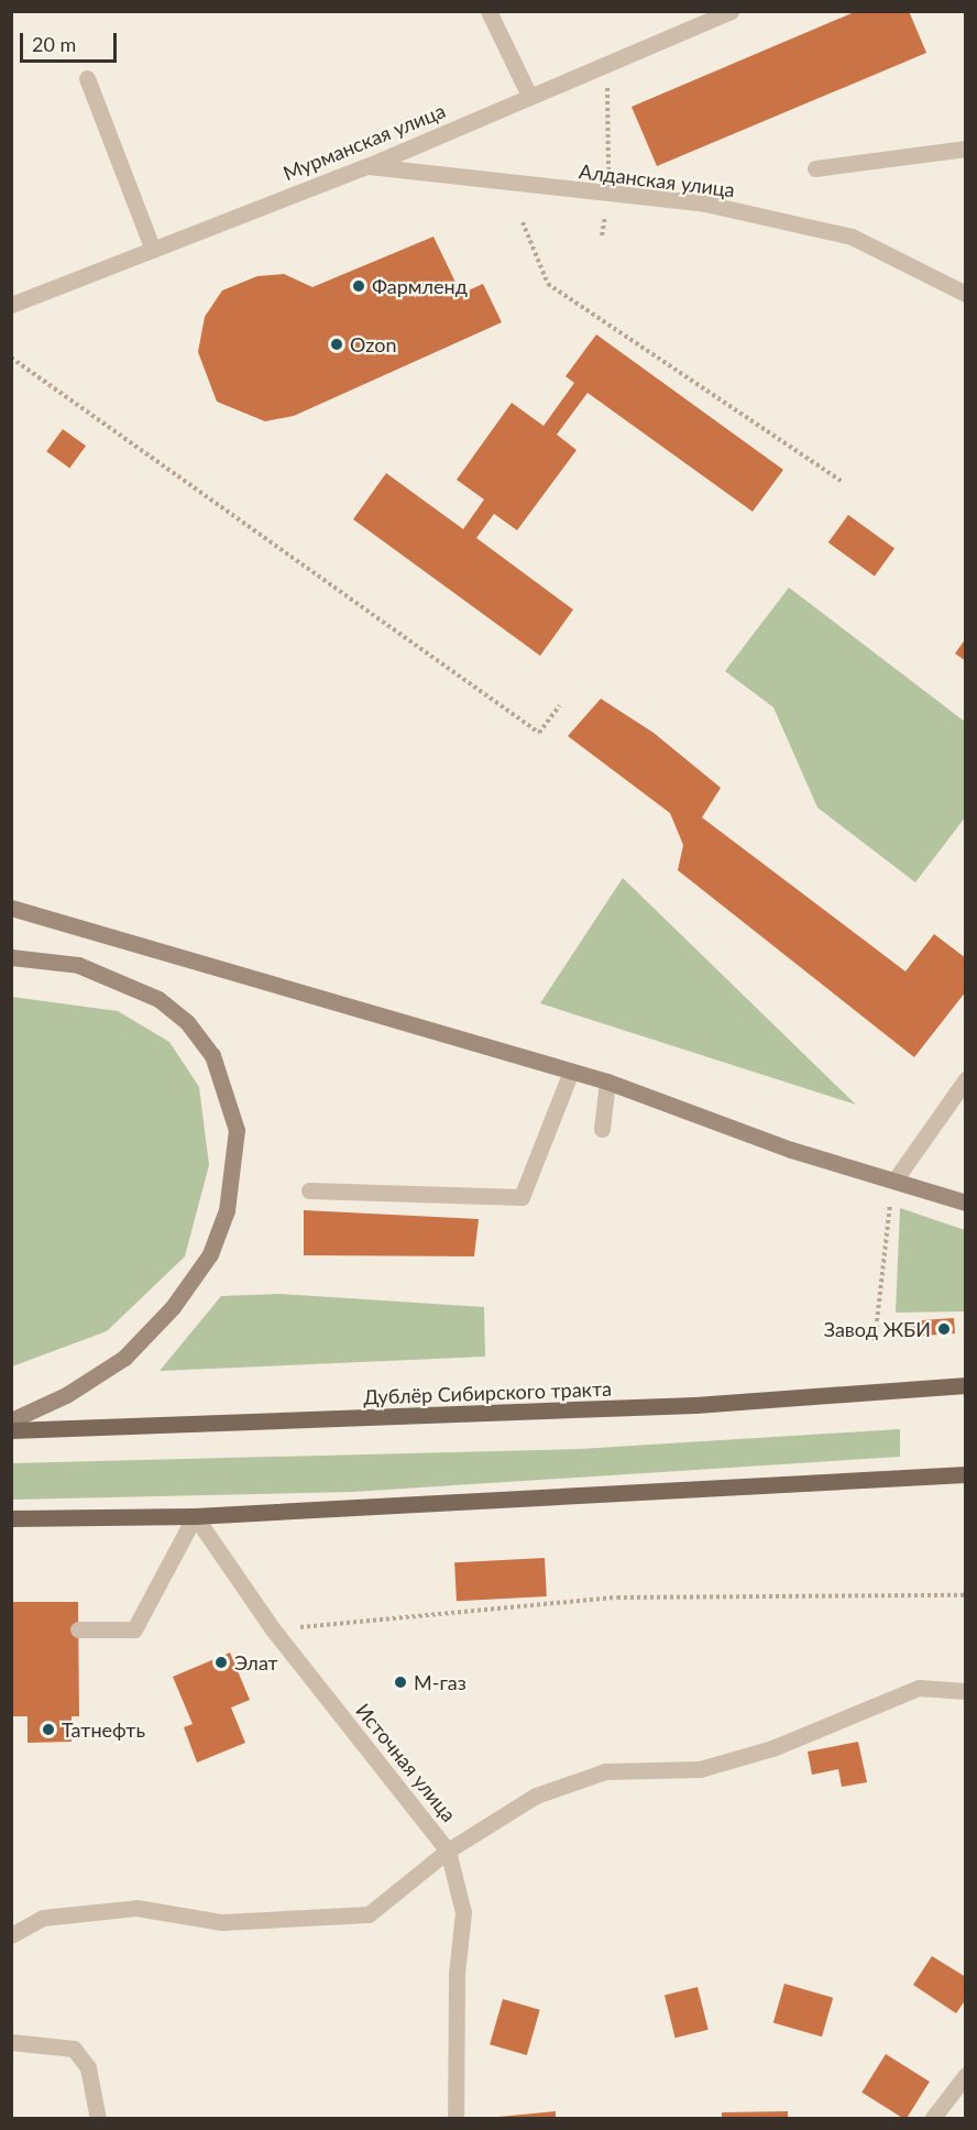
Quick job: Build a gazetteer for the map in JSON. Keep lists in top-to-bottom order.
{
  "streets": {
    "main road": ["Дублёр Сибирского тракта"],
    "street": ["Мурманская улица", "Алданская улица", "Источная улица"]
  },
  "crossings": [
    ["Мурманская улица", "Алданская улица"]
  ],
  "places": [
    "Фармленд",
    "Ozon",
    "Завод ЖБИ",
    "Элат",
    "М-газ",
    "Татнефть"
  ],
  "scale_bar": "20 m"
}
